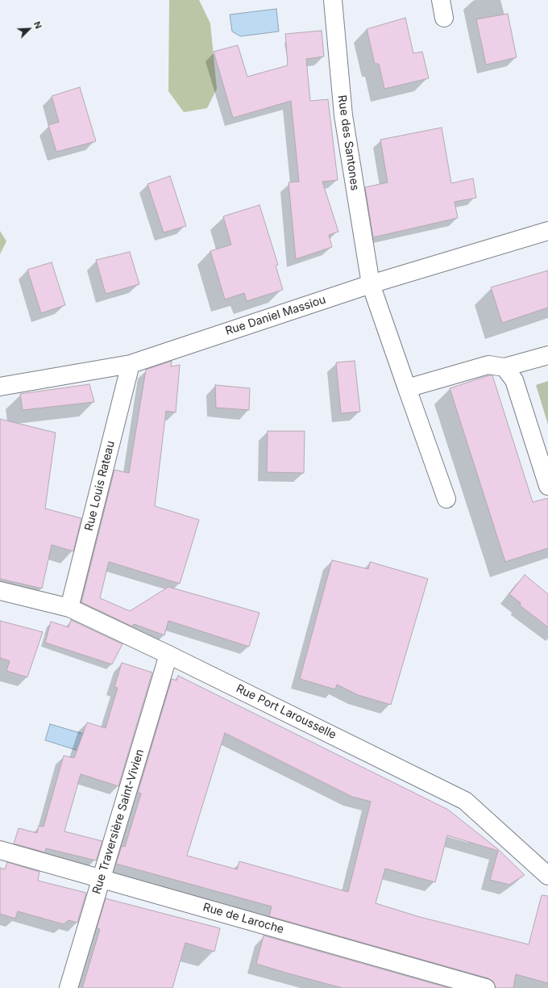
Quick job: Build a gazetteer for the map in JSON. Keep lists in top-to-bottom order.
{
  "streets": {
    "street": [
      "Rue des Santones",
      "Rue Daniel Massiou",
      "Rue Louis Rateau",
      "Rue Port Larousselle",
      "Rue Traversière Saint-Vivien",
      "Rue de Laroche"
    ]
  },
  "crossings": [
    ["Rue des Santones", "Rue Daniel Massiou"],
    ["Rue Daniel Massiou", "Rue Louis Rateau"],
    ["Rue Louis Rateau", "Rue Port Larousselle"],
    ["Rue Port Larousselle", "Rue Traversière Saint-Vivien"],
    ["Rue Traversière Saint-Vivien", "Rue de Laroche"]
  ],
  "north": "top right"
}
